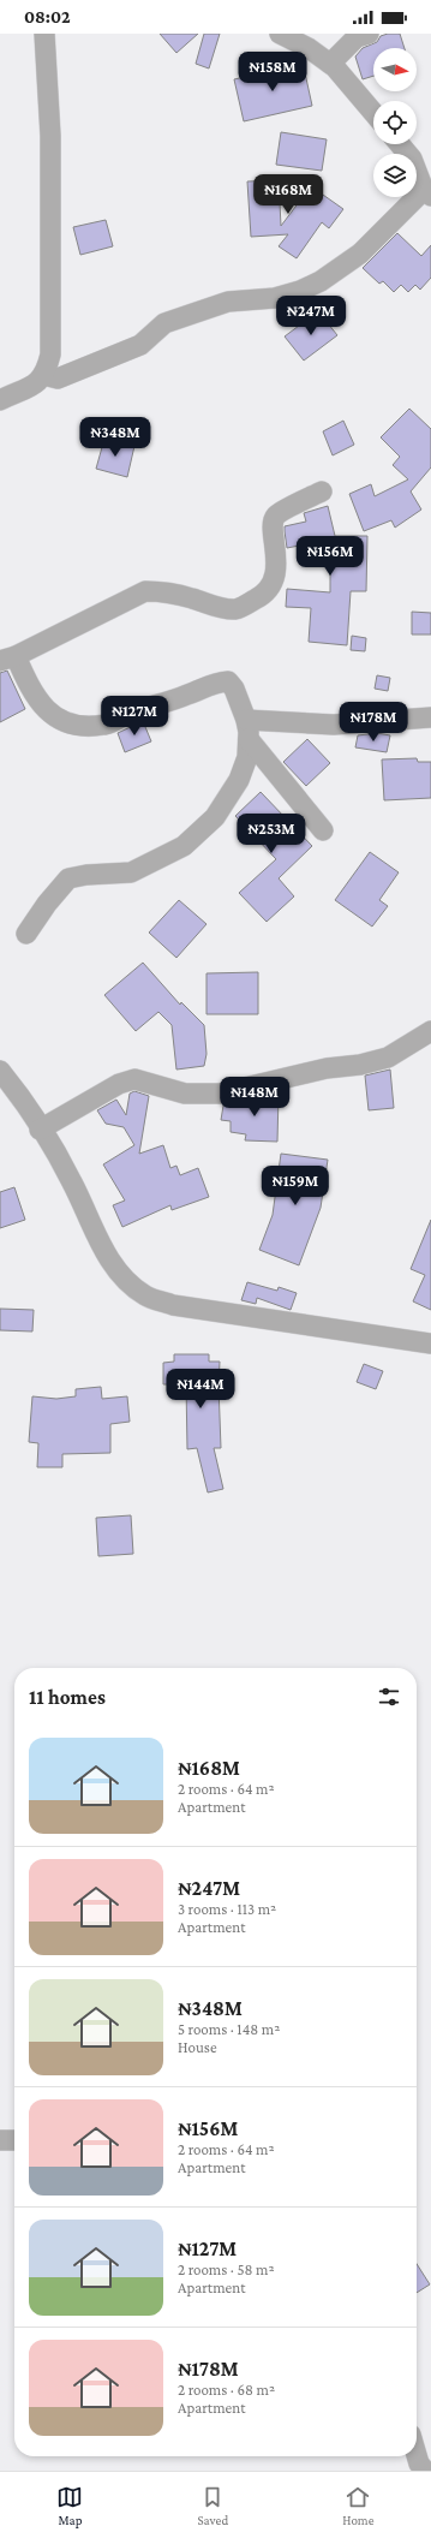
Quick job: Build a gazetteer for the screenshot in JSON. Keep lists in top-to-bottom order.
{
  "north": "right",
  "page": {
    "status": "08:02",
    "price": [
      "₦158M",
      "₦168M",
      "₦247M",
      "₦348M",
      "₦156M",
      "₦127M",
      "₦178M",
      "₦253M",
      "₦148M",
      "₦159M",
      "₦144M"
    ],
    "heading": "11 homes",
    "list": [
      {
        "name": "₦168M",
        "note": "2 rooms · 64 m² · Apartment"
      },
      {
        "name": "₦247M",
        "note": "3 rooms · 113 m² · Apartment"
      },
      {
        "name": "₦348M",
        "note": "5 rooms · 148 m² · House"
      },
      {
        "name": "₦156M",
        "note": "2 rooms · 64 m² · Apartment"
      },
      {
        "name": "₦127M",
        "note": "2 rooms · 58 m² · Apartment"
      },
      {
        "name": "₦178M",
        "note": "2 rooms · 68 m² · Apartment"
      }
    ],
    "tabs": ["Map", "Saved", "Home"]
  }
}
